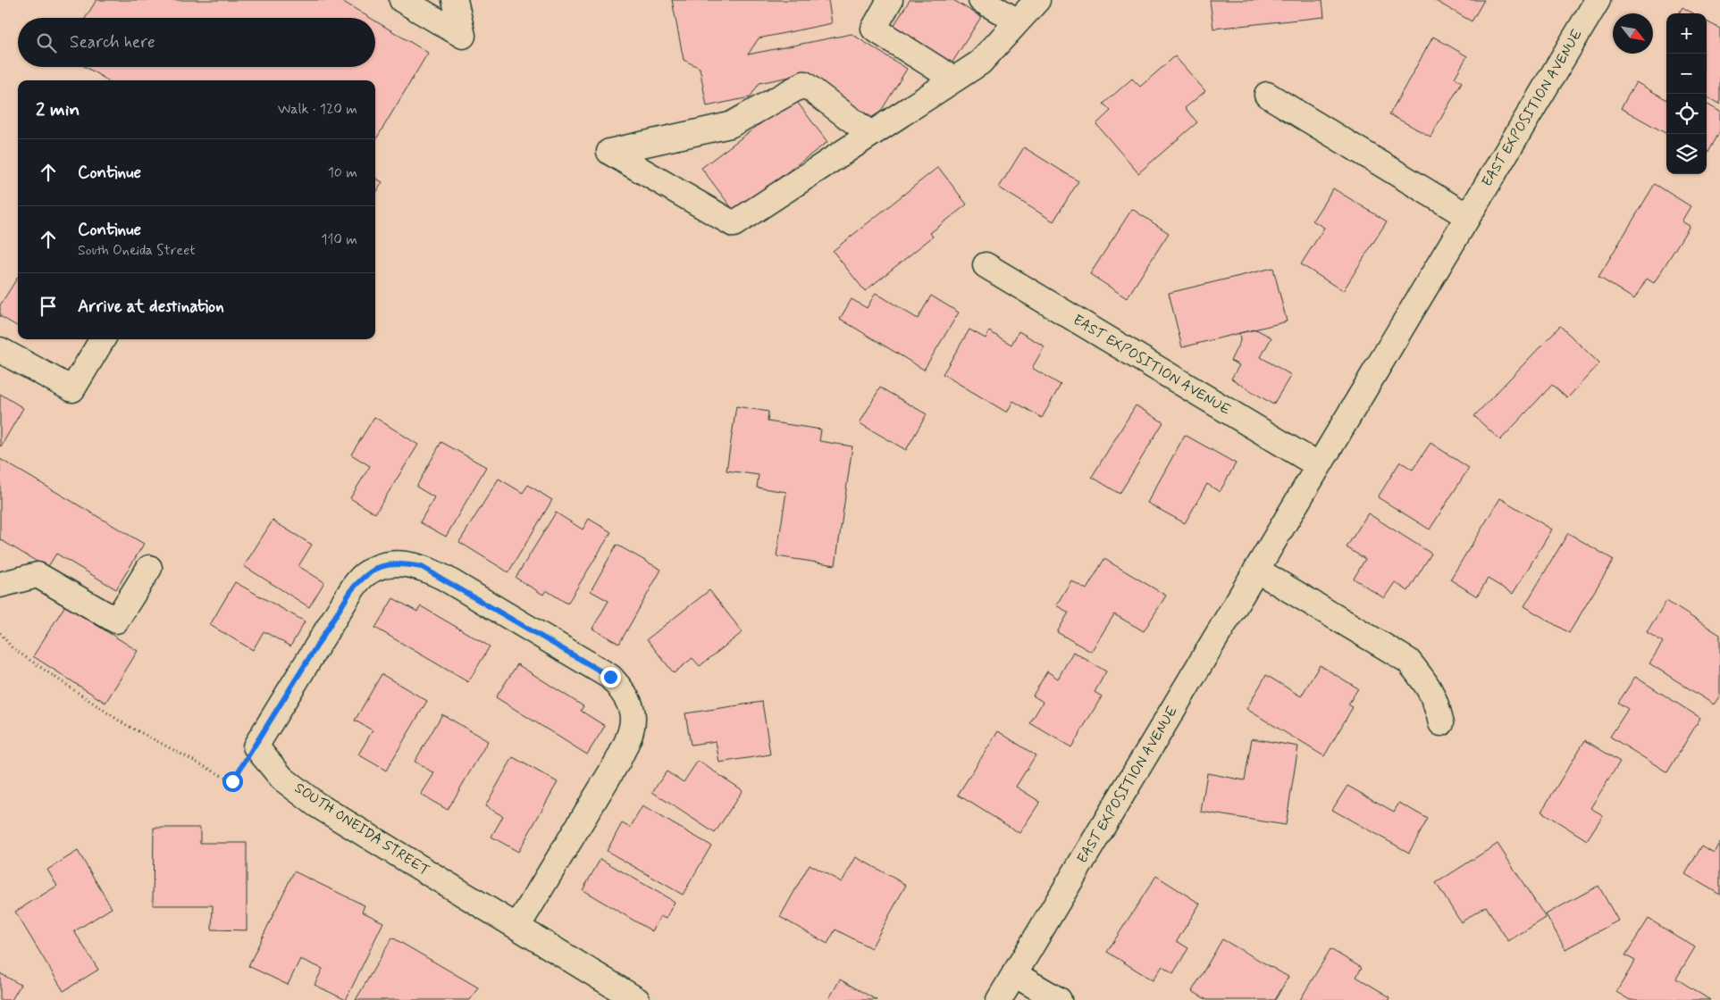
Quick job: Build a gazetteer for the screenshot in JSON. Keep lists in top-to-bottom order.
{
  "streets": {
    "street": ["EAST EXPOSITION AVENUE", "SOUTH ONEIDA STREET"]
  },
  "north": "bottom right",
  "page": {
    "map_buttons": ["+", "−"],
    "search": "Search here",
    "heading": ["2 min", "Walk · 120 m"],
    "list": [
      ["Continue", "10 m"],
      ["Continue", "South Oneida Street", "110 m"],
      "Arrive at destination"
    ]
  }
}
